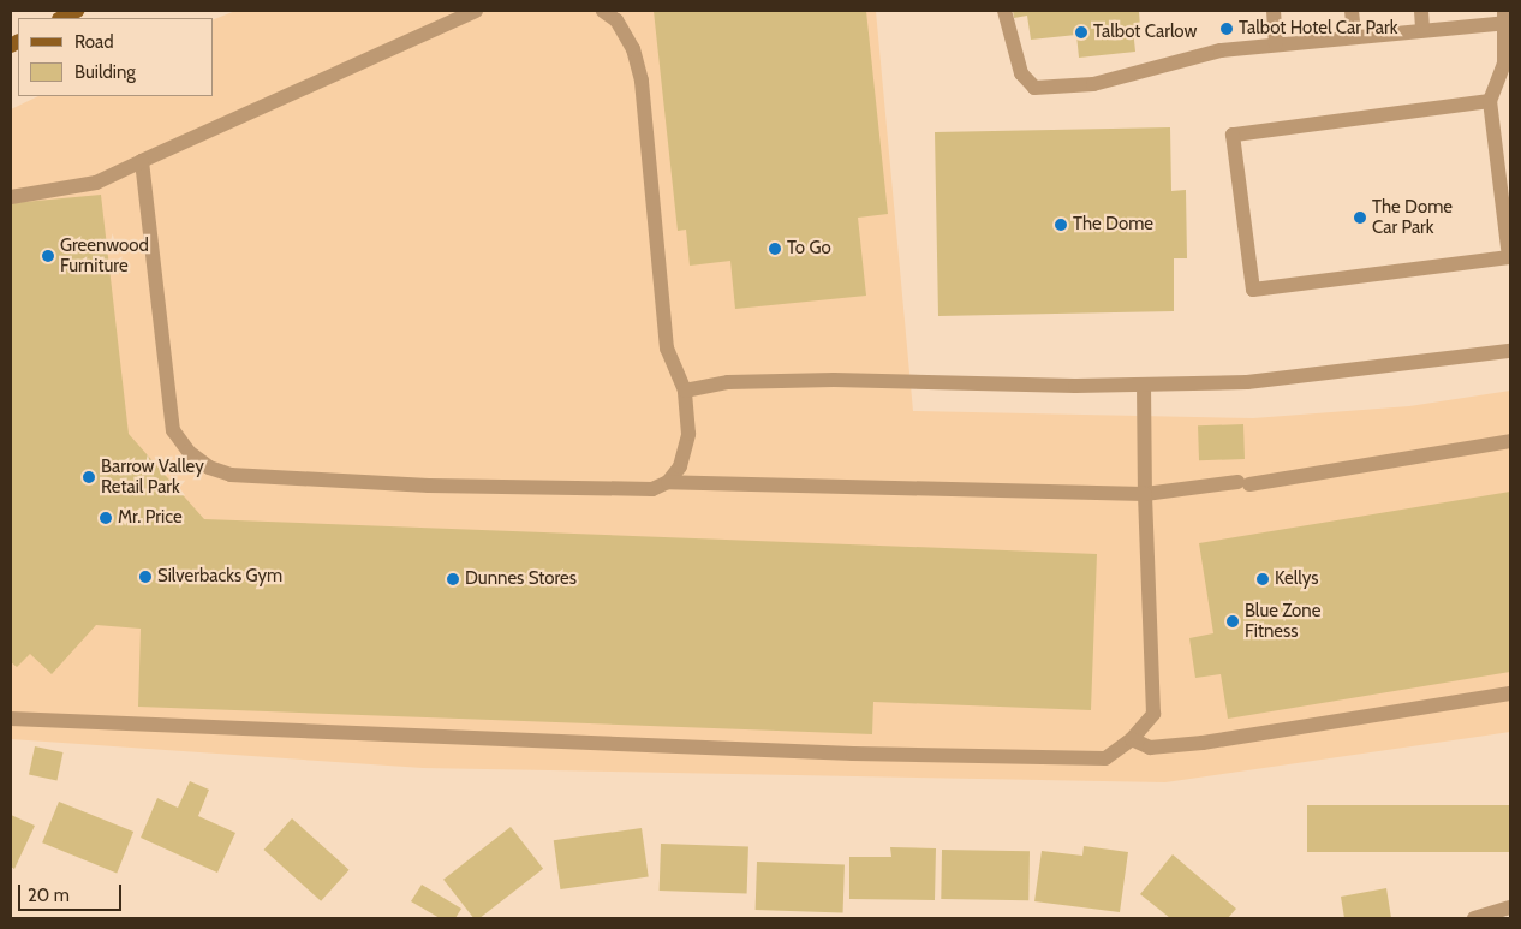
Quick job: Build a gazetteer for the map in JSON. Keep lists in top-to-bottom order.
{
  "places": [
    "Talbot Hotel Car Park",
    "Talbot Carlow",
    "The Dome Car Park",
    "The Dome",
    "To Go",
    "Greenwood Furniture",
    "Barrow Valley Retail Park",
    "Mr. Price",
    "Silverbacks Gym",
    "Dunnes Stores",
    "Kellys",
    "Blue Zone Fitness"
  ],
  "legend": ["Road", "Building"],
  "scale_bar": "20 m"
}
